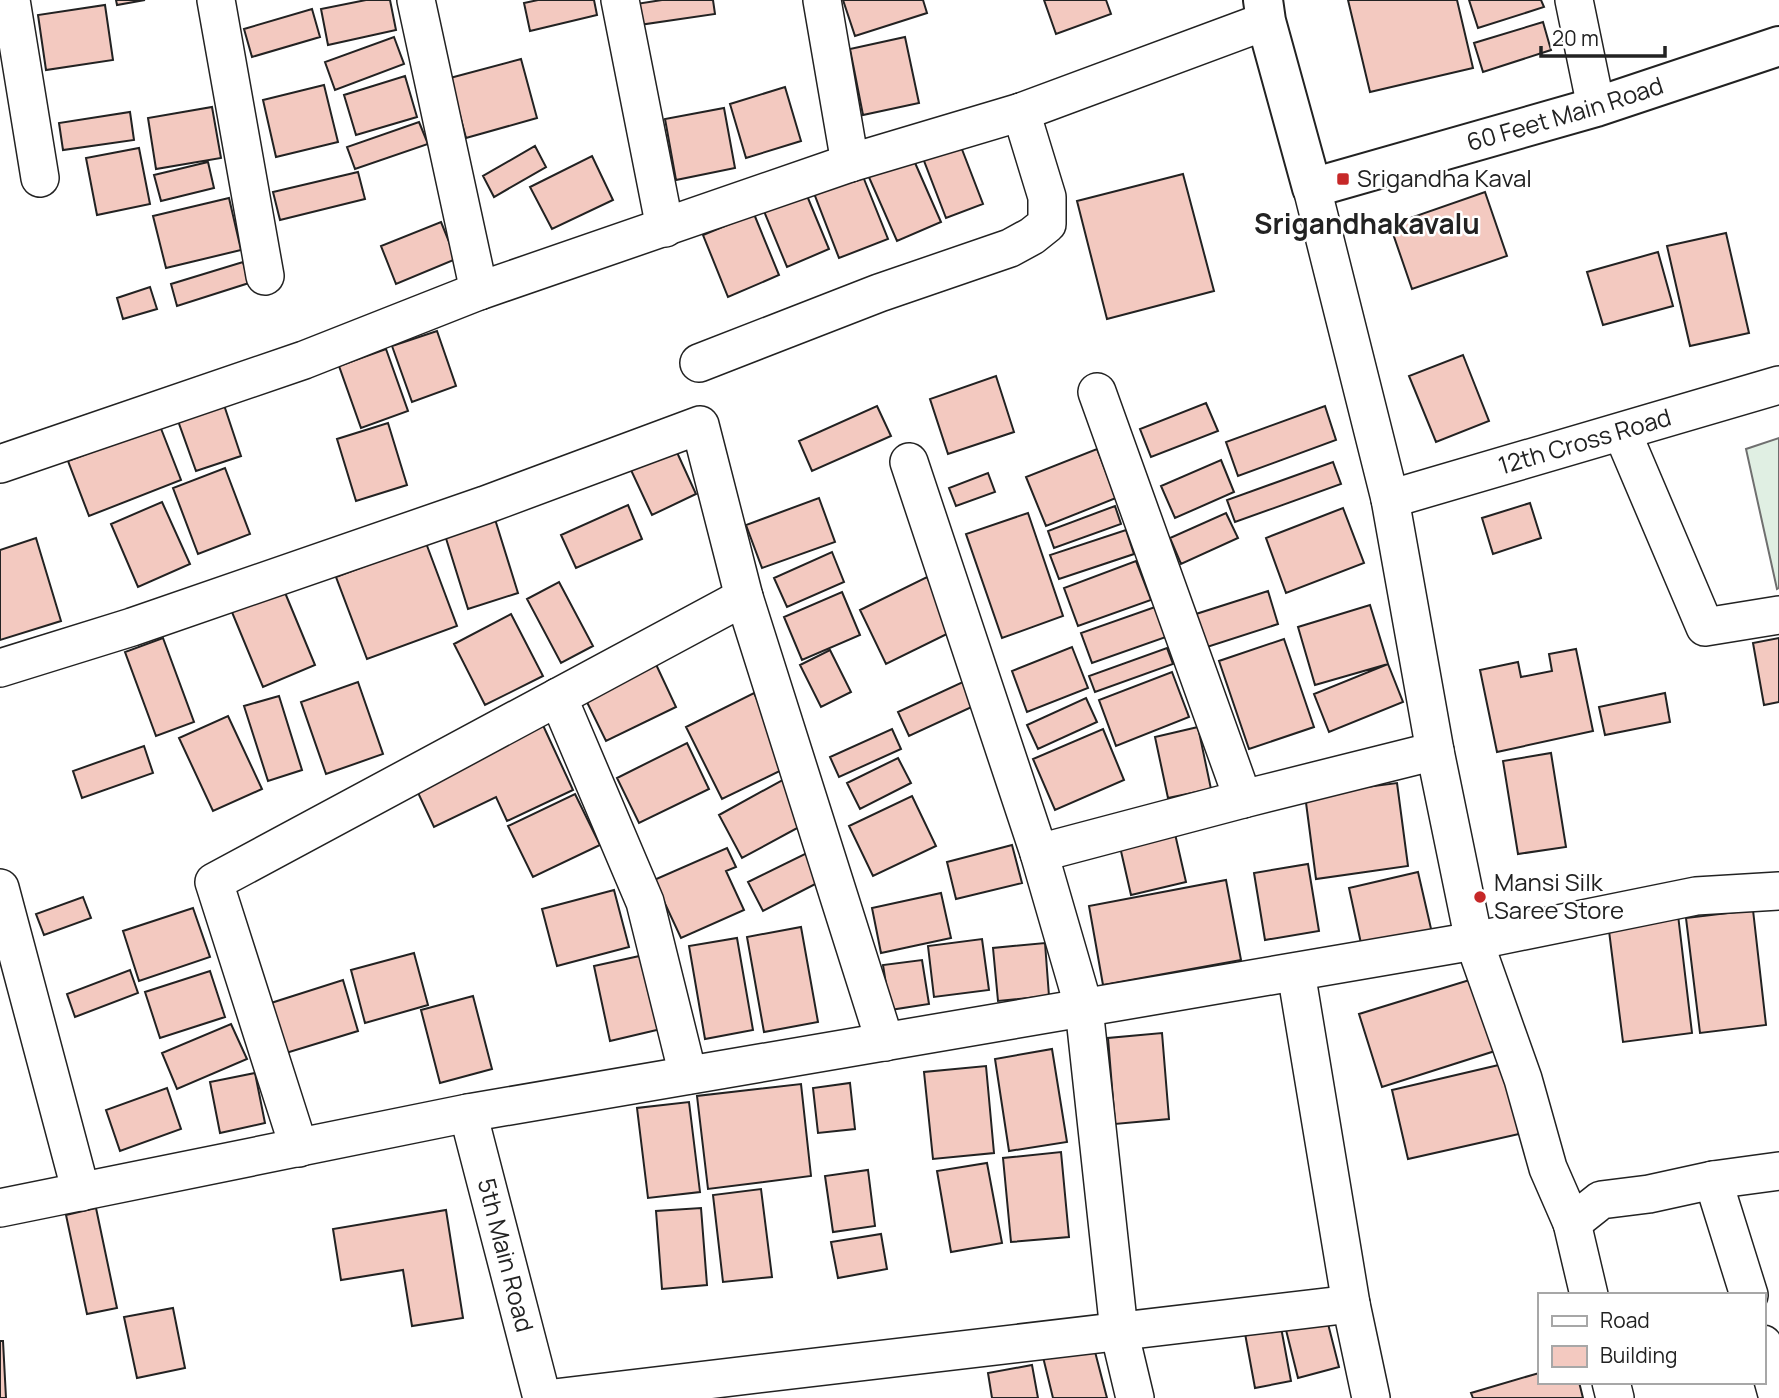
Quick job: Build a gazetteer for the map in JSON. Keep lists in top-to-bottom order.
{
  "streets": {
    "street": ["60 Feet Main Road", "12th Cross Road", "5th Main Road"]
  },
  "districts": ["Srigandhakavalu"],
  "places": {
    "transit": ["Srigandha Kaval"],
    "other": ["Mansi Silk Saree Store"]
  },
  "legend": ["Road", "Building"],
  "scale_bar": "20 m"
}
